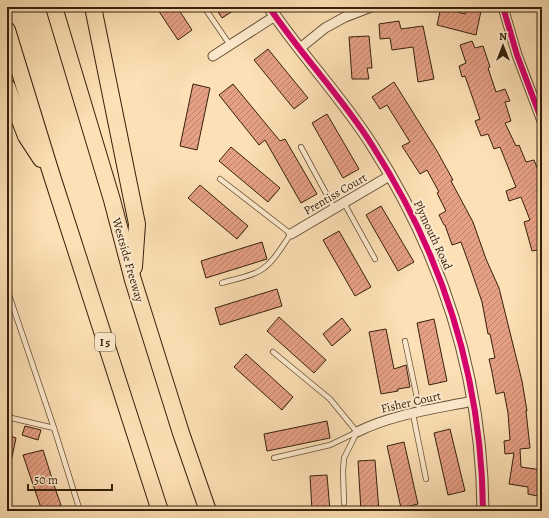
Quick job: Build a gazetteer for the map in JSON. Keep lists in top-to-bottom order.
{
  "streets": {
    "highway": ["Westside Freeway", "I 5"],
    "street": ["Prentiss Court", "Plymouth Road", "Fisher Court"]
  },
  "crossings": [
    ["Prentiss Court", "Plymouth Road"],
    ["Plymouth Road", "Fisher Court"]
  ],
  "scale_bar": "50 m",
  "north": "top"
}
